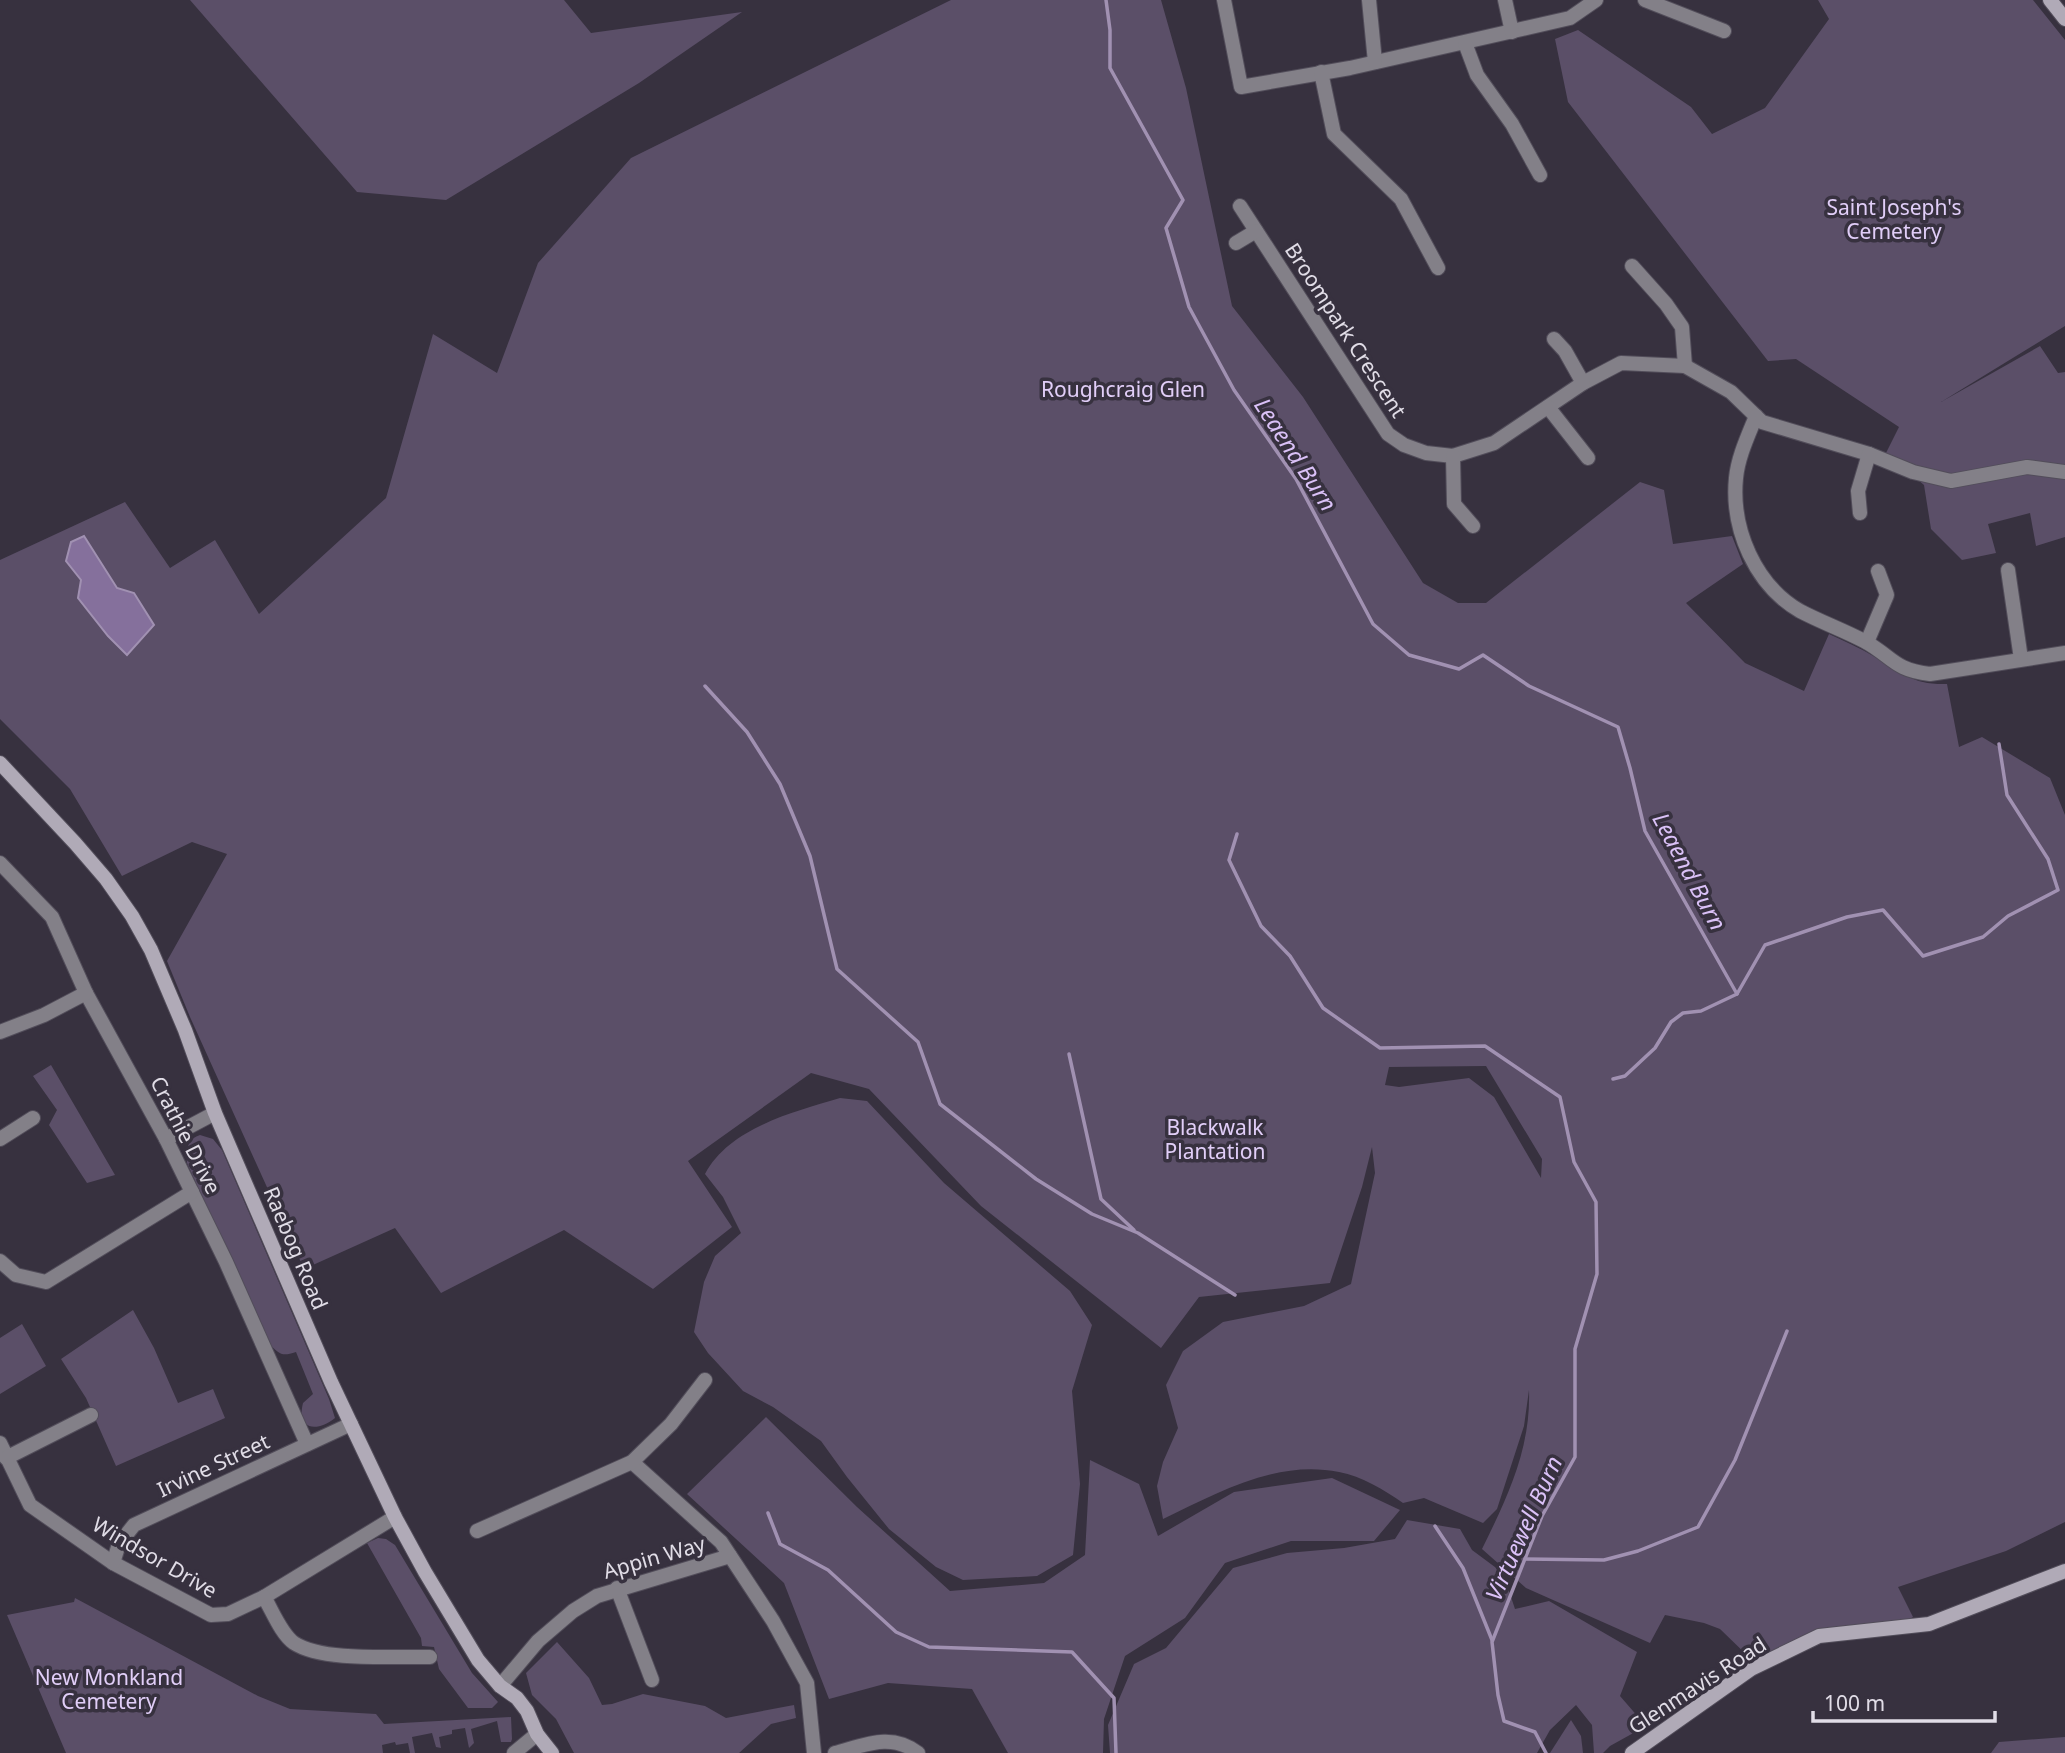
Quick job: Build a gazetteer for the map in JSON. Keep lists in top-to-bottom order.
{
  "streets": {
    "main road": ["Raebog Road", "Glenmavis Road"],
    "street": [
      "Broompark Crescent",
      "Crathie Drive",
      "Irvine Street",
      "Windsor Drive",
      "Appin Way"
    ]
  },
  "crossings": [
    ["Crathie Drive", "Irvine Street"],
    ["Raebog Road", "Irvine Street"],
    ["Raebog Road", "Windsor Drive"],
    ["Raebog Road", "Appin Way"],
    ["Irvine Street", "Windsor Drive"]
  ],
  "water": ["Leaend Burn", "Virtuewell Burn"],
  "parks": [
    "Saint Joseph's Cemetery",
    "Roughcraig Glen",
    "Blackwalk Plantation",
    "New Monkland Cemetery"
  ],
  "scale_bar": "100 m"
}
